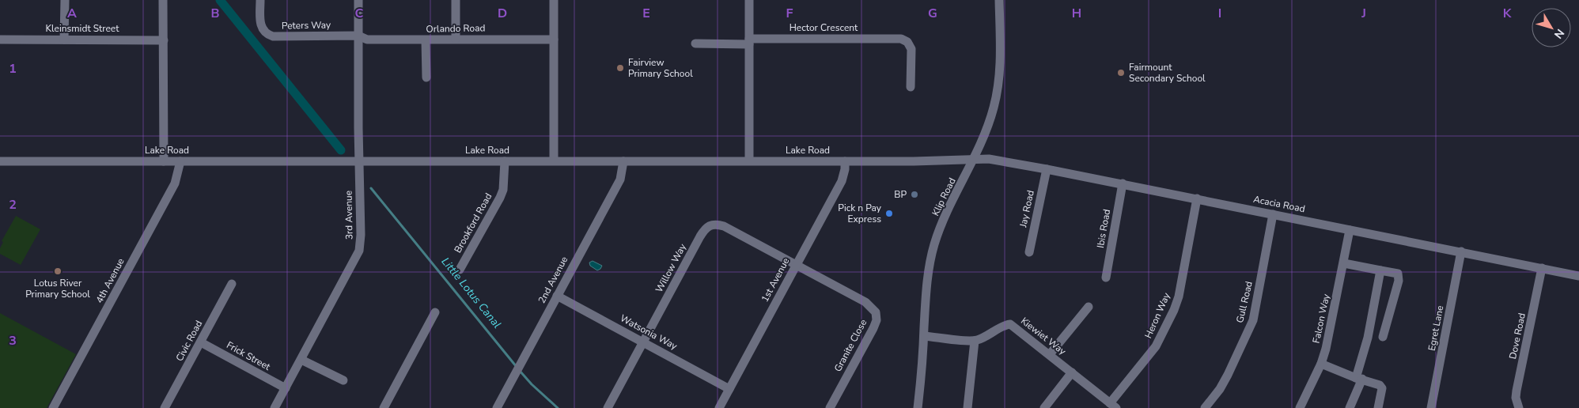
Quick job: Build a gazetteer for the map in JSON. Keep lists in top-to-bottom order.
{
  "streets": {
    "street": [
      "Peters Way",
      "Hector Crescent",
      "Kleinsmidt Street",
      "Orlando Road",
      "Lake Road",
      "Klip Road",
      "Acacia Road",
      "Jay Road",
      "3rd Avenue",
      "Brookford Road",
      "Ibis Road",
      "Willow Way",
      "2nd Avenue",
      "1st Avenue",
      "4th Avenue",
      "Gull Road",
      "Heron Way",
      "Falcon Way",
      "Egret Lane",
      "Watsonia Way",
      "Kiewiet Way",
      "Dove Road",
      "Civic Road",
      "Granite Close",
      "Frick Street"
    ]
  },
  "crossings": [
    ["Peters Way", "Orlando Road"],
    ["Peters Way", "3rd Avenue"],
    ["Orlando Road", "3rd Avenue"],
    ["Lake Road", "Klip Road"],
    ["Lake Road", "Acacia Road"],
    ["Lake Road", "3rd Avenue"],
    ["Lake Road", "Brookford Road"],
    ["Lake Road", "2nd Avenue"],
    ["Lake Road", "1st Avenue"],
    ["Lake Road", "4th Avenue"],
    ["Klip Road", "Acacia Road"],
    ["Klip Road", "Kiewiet Way"],
    ["Acacia Road", "Jay Road"],
    ["Acacia Road", "Ibis Road"],
    ["Acacia Road", "Gull Road"],
    ["Acacia Road", "Heron Way"],
    ["Acacia Road", "Falcon Way"],
    ["Acacia Road", "Egret Lane"],
    ["Acacia Road", "Dove Road"],
    ["3rd Avenue", "Frick Street"],
    ["Willow Way", "1st Avenue"],
    ["Willow Way", "Watsonia Way"],
    ["Willow Way", "Granite Close"],
    ["2nd Avenue", "Watsonia Way"],
    ["1st Avenue", "Watsonia Way"],
    ["1st Avenue", "Granite Close"],
    ["Heron Way", "Kiewiet Way"],
    ["Civic Road", "Frick Street"]
  ],
  "water": ["Little Lotus Canal"],
  "places": [
    "Fairview Primary School",
    "Fairmount Secondary School",
    "BP",
    "Pick n Pay Express",
    "Lotus River Primary School"
  ],
  "north": "bottom right",
  "grid": {
    "columns": [
      "A",
      "B",
      "C",
      "D",
      "E",
      "F",
      "G",
      "H",
      "I",
      "J",
      "K"
    ],
    "rows": ["1", "2", "3"]
  }
}
